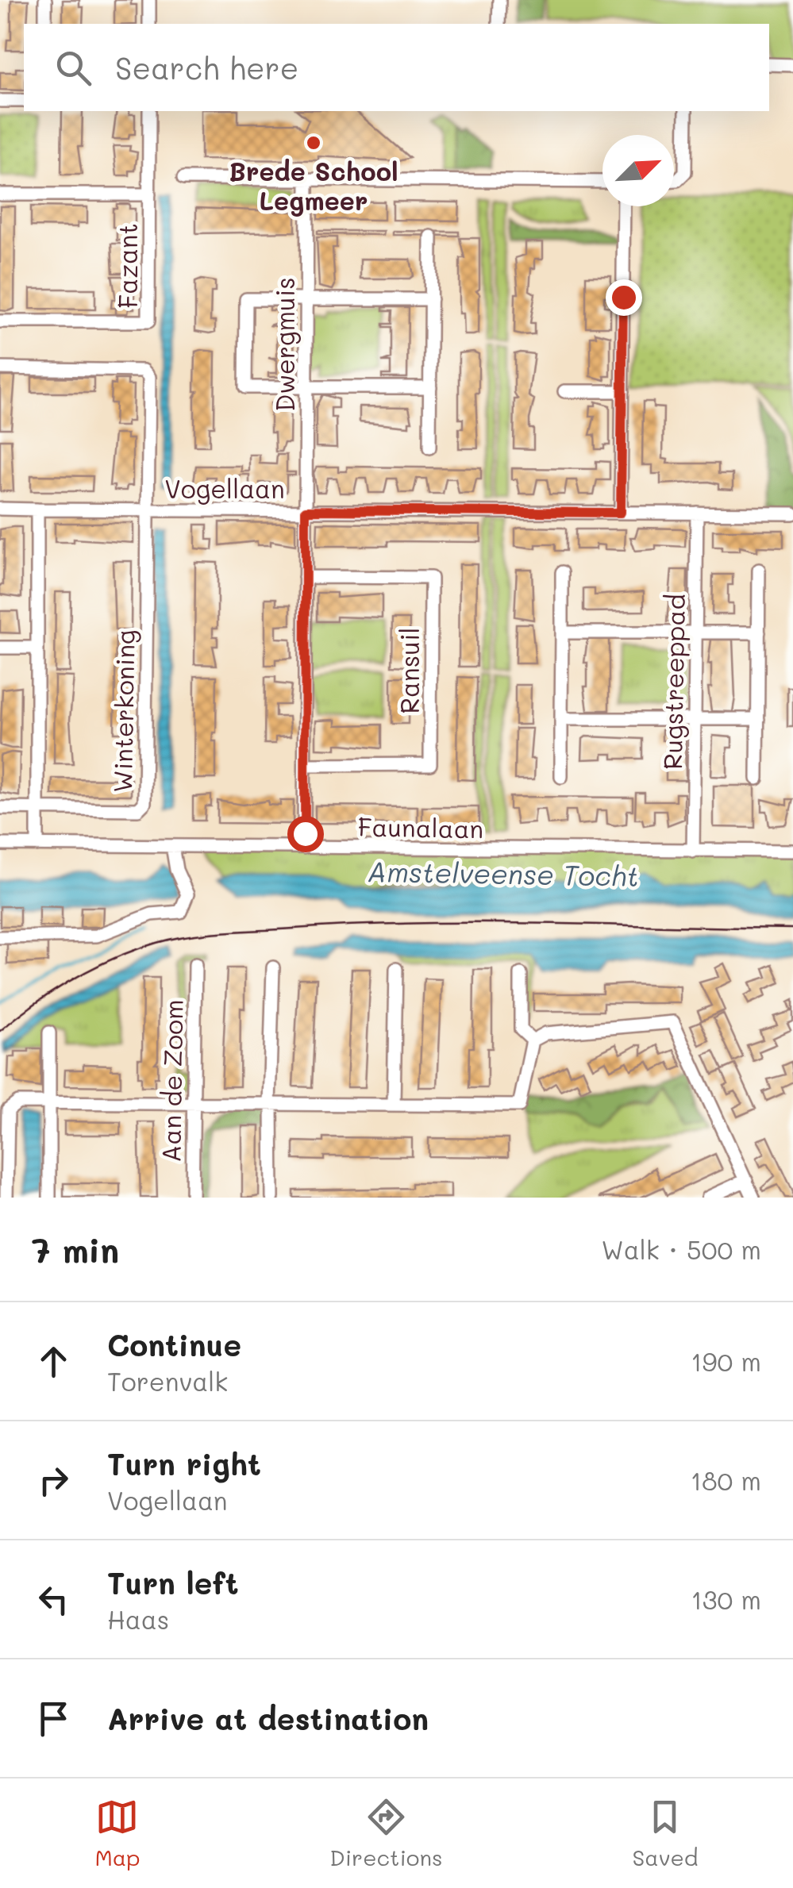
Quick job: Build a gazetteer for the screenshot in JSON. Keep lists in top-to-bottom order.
{
  "streets": {
    "street": [
      "Fazant",
      "Dwergmuis",
      "Vogellaan",
      "Ransuil",
      "Rugstreeppad",
      "Winterkoning",
      "Faunalaan",
      "Aan de Zoom"
    ]
  },
  "crossings": [
    ["Dwergmuis", "Vogellaan"],
    ["Dwergmuis", "Ransuil"],
    ["Dwergmuis", "Faunalaan"],
    ["Vogellaan", "Rugstreeppad"],
    ["Vogellaan", "Winterkoning"],
    ["Rugstreeppad", "Faunalaan"]
  ],
  "water": ["Amstelveense Tocht"],
  "places": ["Brede School Legmeer"],
  "north": "top right",
  "page": {
    "search": "Search here",
    "heading": ["7 min", "Walk · 500 m"],
    "list": [
      ["Continue", "Torenvalk", "190 m"],
      ["Turn right", "Vogellaan", "180 m"],
      ["Turn left", "Haas", "130 m"],
      "Arrive at destination"
    ],
    "nav": ["Map", "Directions", "Saved"]
  }
}
